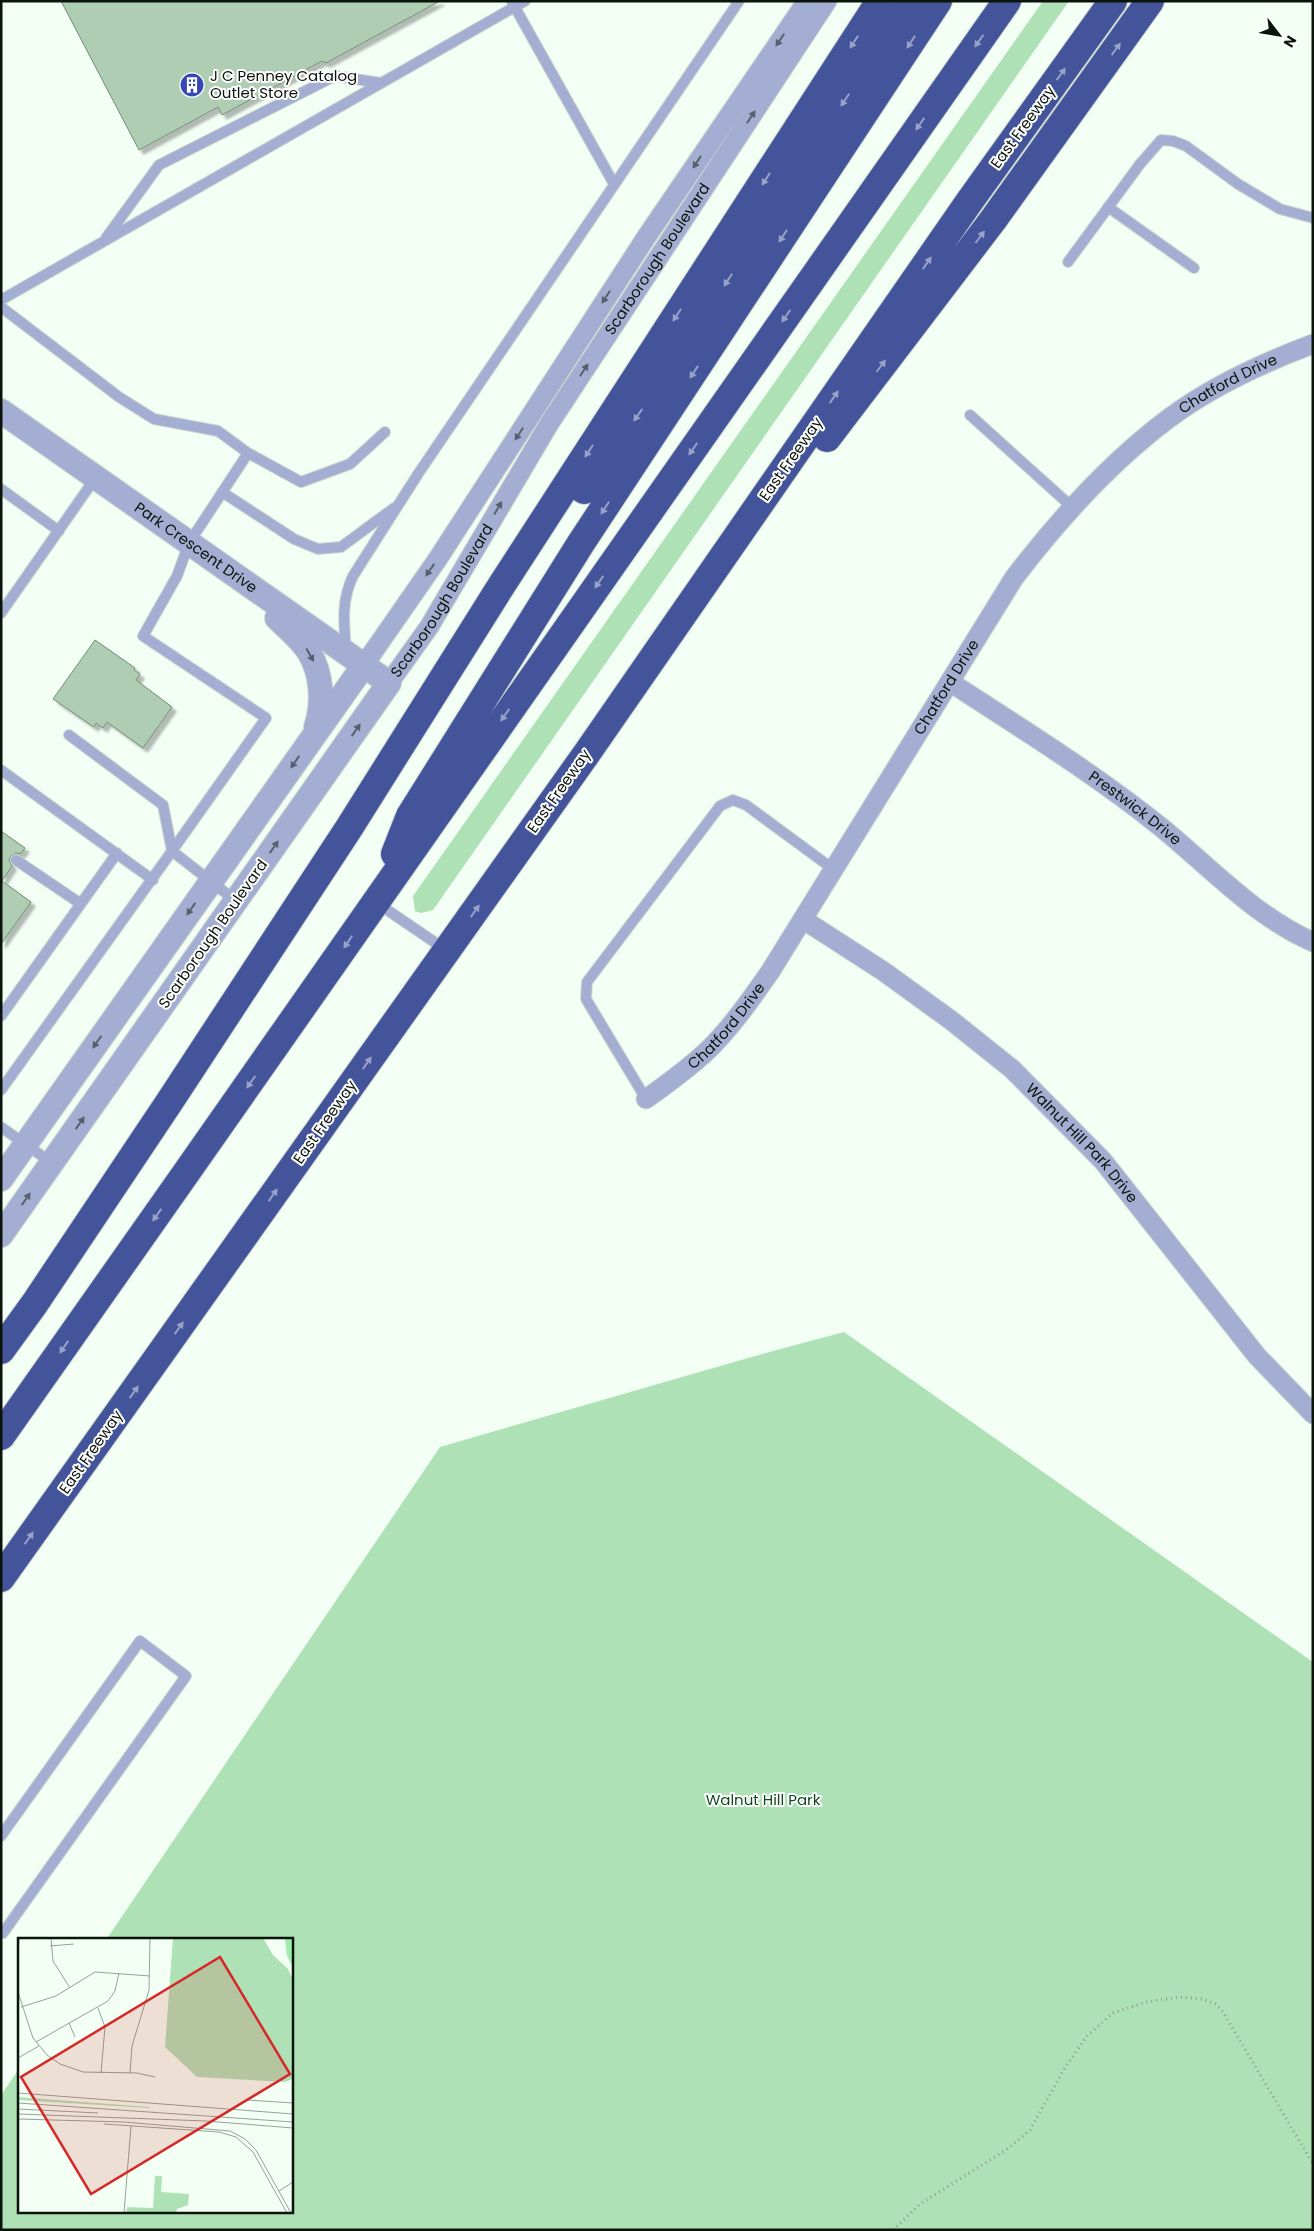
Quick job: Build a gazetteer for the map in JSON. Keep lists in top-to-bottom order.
{
  "streets": {
    "highway": ["East Freeway"],
    "street": [
      "Scarborough Boulevard",
      "Chatford Drive",
      "Park Crescent Drive",
      "Prestwick Drive",
      "Walnut Hill Park Drive"
    ]
  },
  "crossings": [
    ["Scarborough Boulevard", "Park Crescent Drive"],
    ["Chatford Drive", "Prestwick Drive"],
    ["Chatford Drive", "Walnut Hill Park Drive"]
  ],
  "parks": ["Walnut Hill Park"],
  "places": {
    "building": ["J C Penney Catalog Outlet Store"]
  },
  "north": "bottom right"
}
